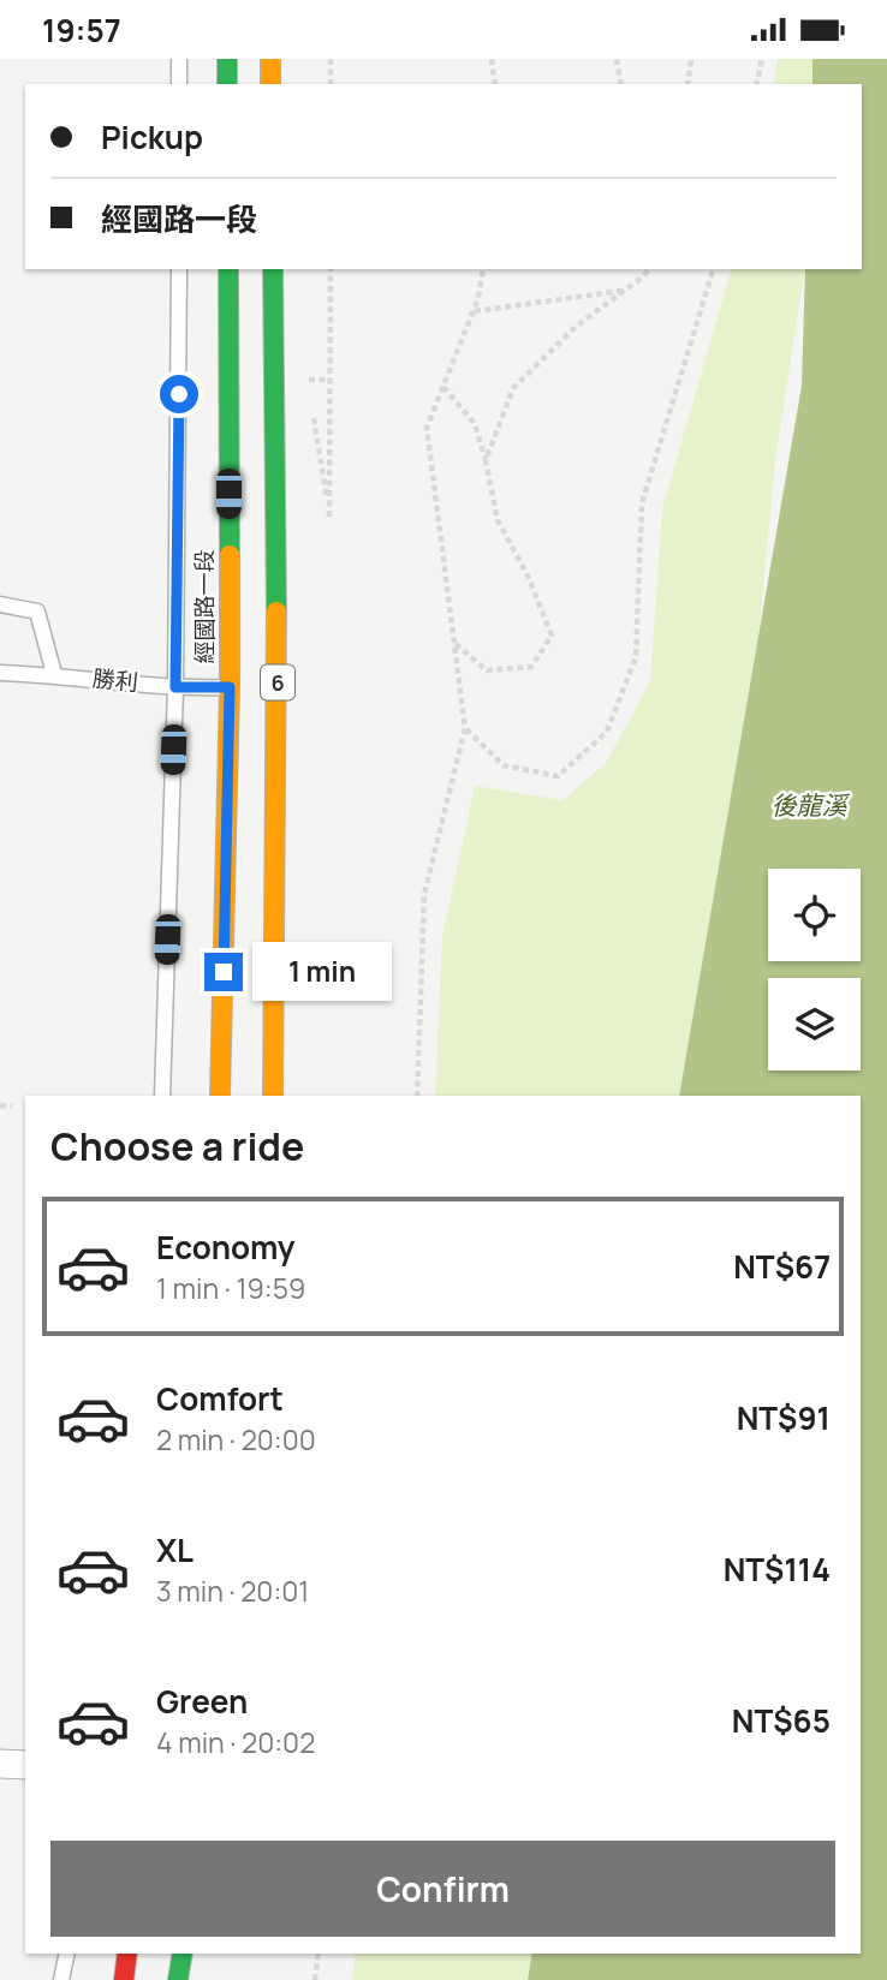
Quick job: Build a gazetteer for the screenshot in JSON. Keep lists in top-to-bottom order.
{
  "streets": {
    "main road": ["經國路一段", "6"],
    "lane": ["勝利"]
  },
  "crossings": [
    ["經國路一段", "勝利"]
  ],
  "water": ["後龍溪"],
  "page": {
    "status": "19:57",
    "banner": ["Pickup", "經國路一段"],
    "bubble": "1 min",
    "heading": "Choose a ride",
    "list": [
      {
        "name": "Economy",
        "note": "1 min · 19:59",
        "value": "NT$67"
      },
      {
        "name": "Comfort",
        "note": "2 min · 20:00",
        "value": "NT$91"
      },
      {
        "name": "XL",
        "note": "3 min · 20:01",
        "value": "NT$114"
      },
      {
        "name": "Green",
        "note": "4 min · 20:02",
        "value": "NT$65"
      }
    ],
    "buttons": "Confirm"
  }
}
